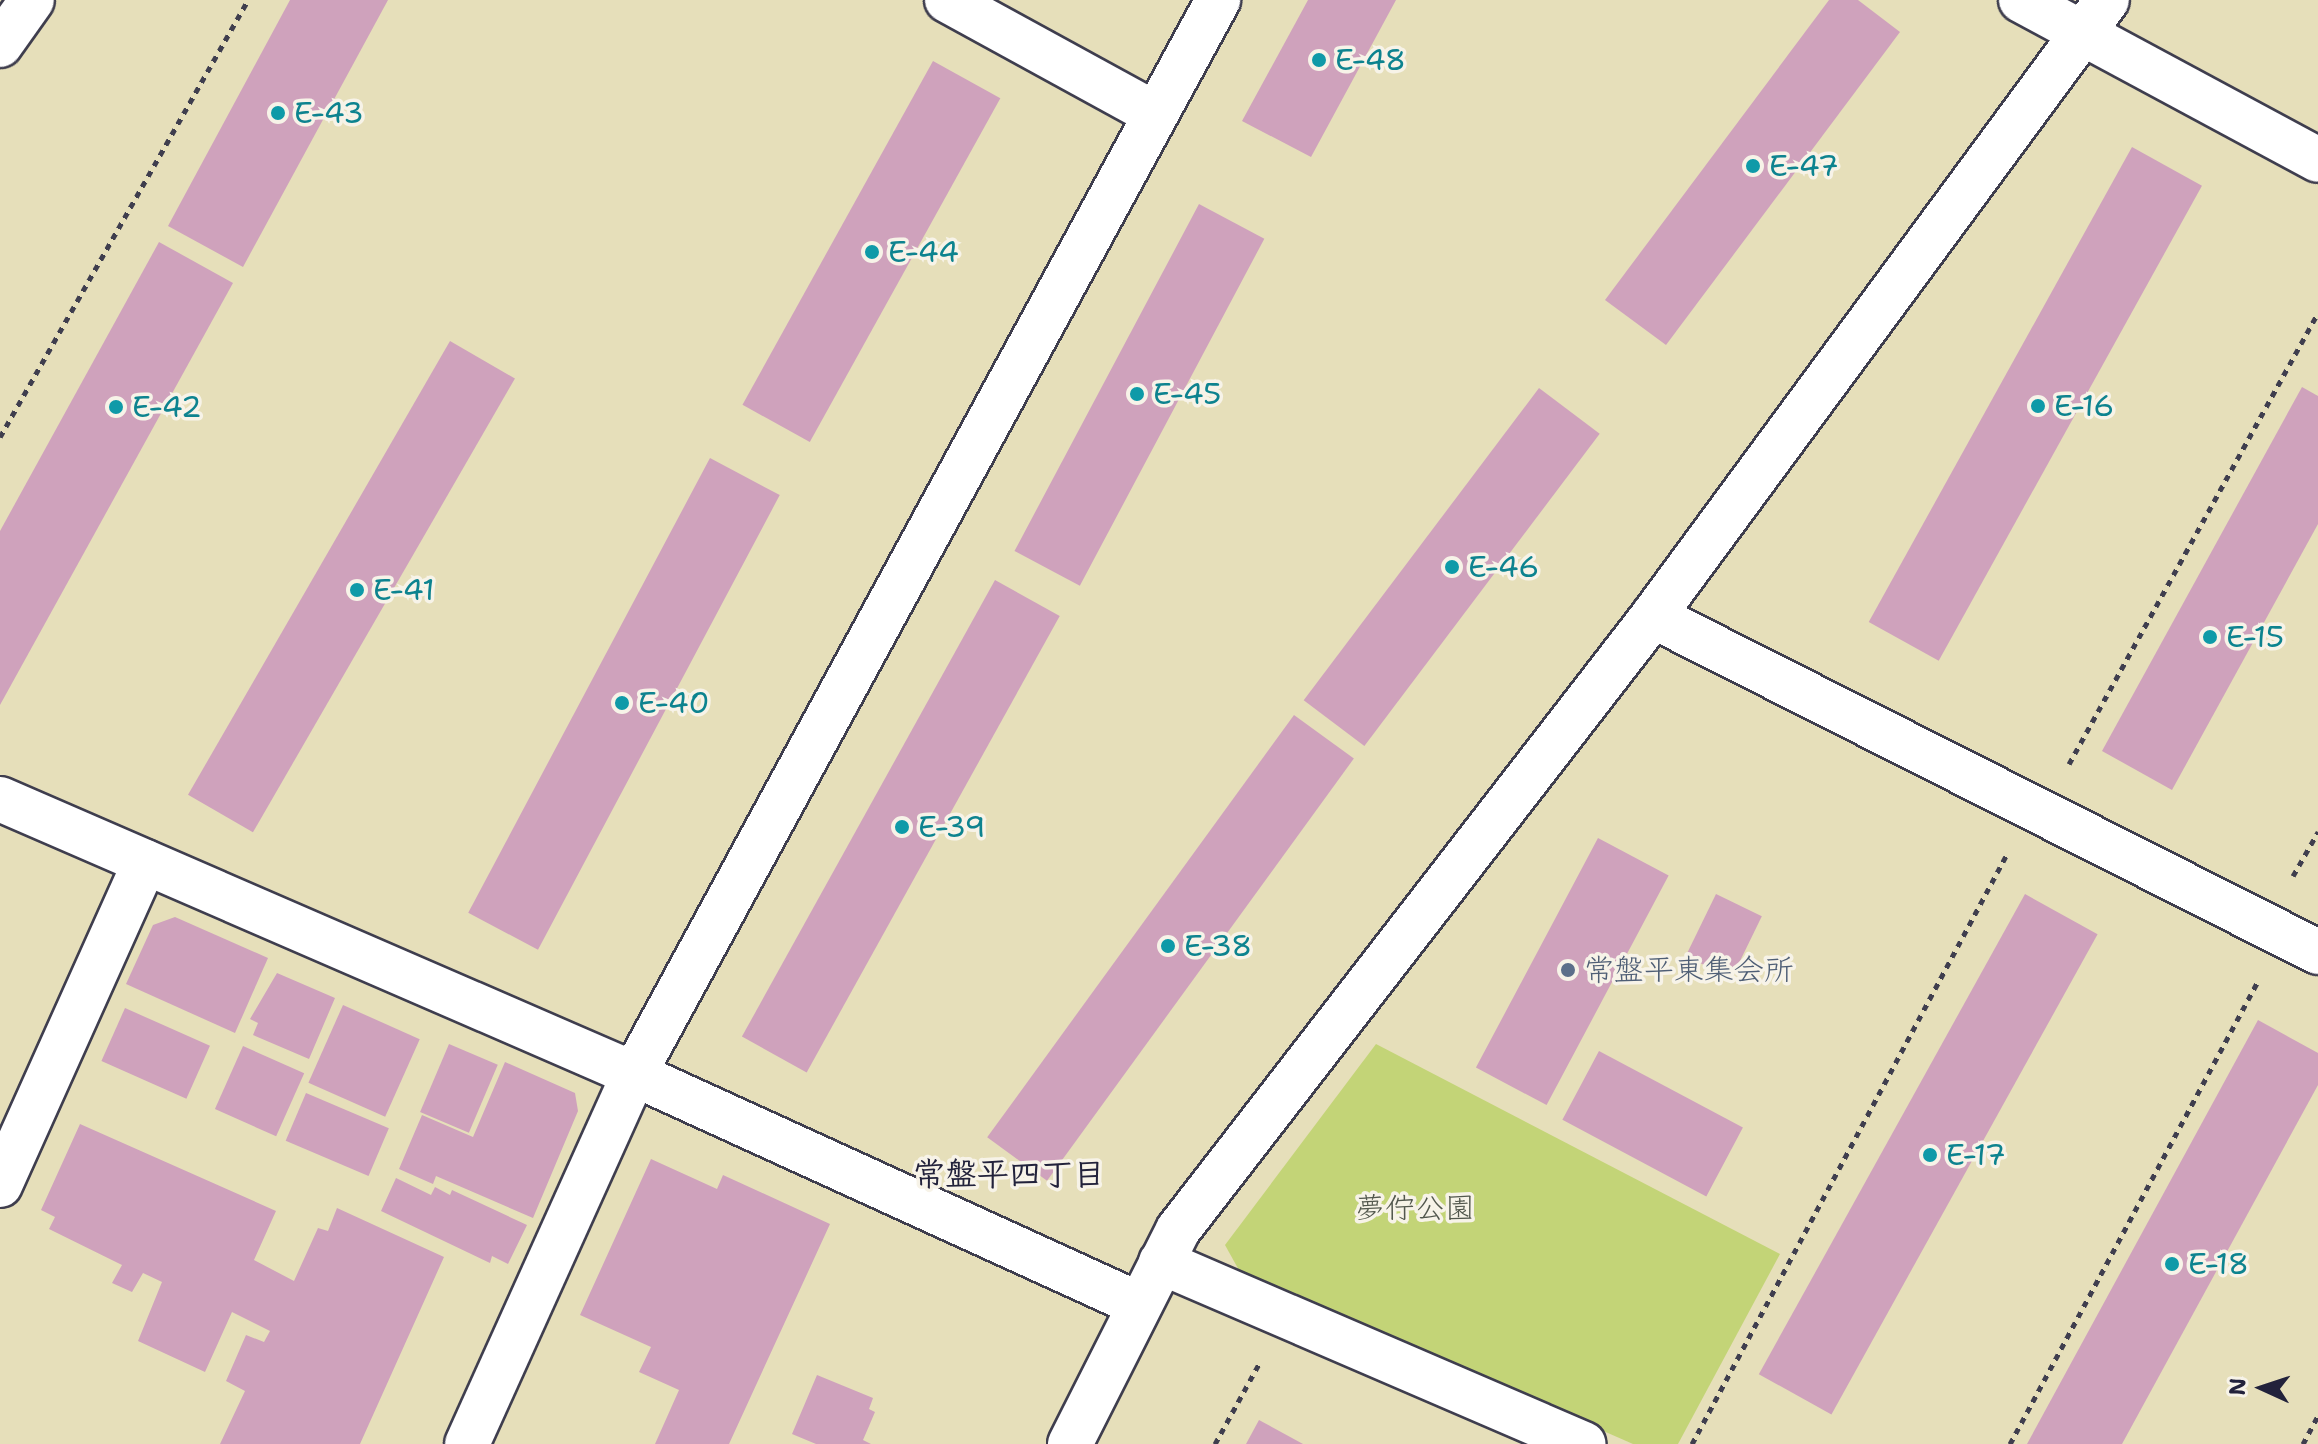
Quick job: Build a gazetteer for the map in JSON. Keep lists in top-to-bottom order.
{
  "districts": ["常盤平四丁目"],
  "parks": ["夢佇公園"],
  "places": [
    "E-48",
    "E-43",
    "E-47",
    "E-44",
    "E-45",
    "E-16",
    "E-42",
    "E-46",
    "E-41",
    "E-15",
    "E-40",
    "E-39",
    "E-38",
    "常盤平東集会所",
    "E-17",
    "E-18"
  ],
  "north": "left"
}
